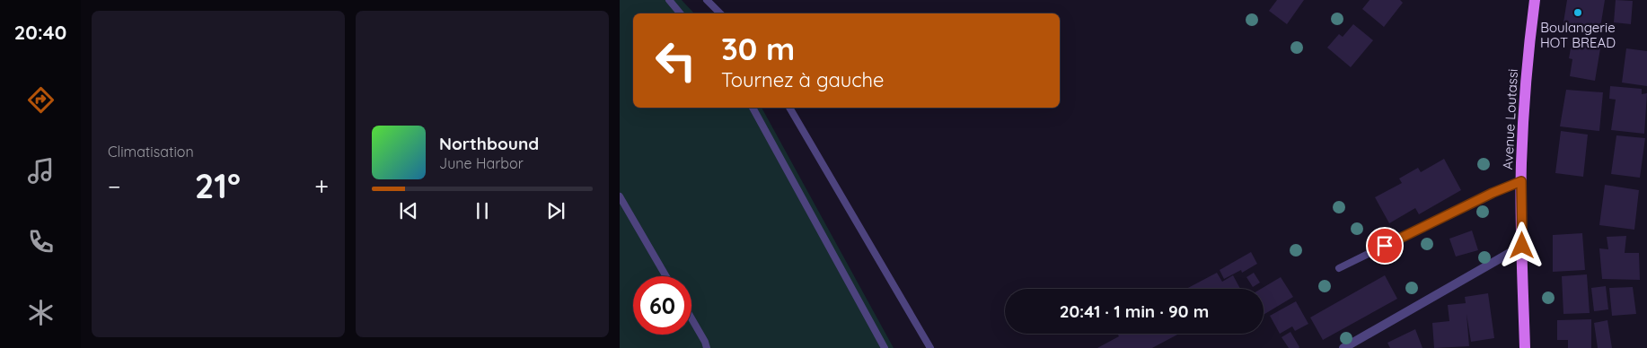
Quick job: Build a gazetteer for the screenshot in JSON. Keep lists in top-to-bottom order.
{
  "streets": {
    "main road": ["Avenue Loutassi"]
  },
  "places": ["Boulangerie HOT BREAD"],
  "page": {
    "tabs": "20:40",
    "tile": "Climatisation",
    "turn": ["30 m", "Tournez à gauche"],
    "song": ["Northbound", "June Harbor"],
    "heat": ["−", "21°", "+"],
    "limit": "60",
    "trip": "20:41 · 1 min · 90 m"
  }
}
